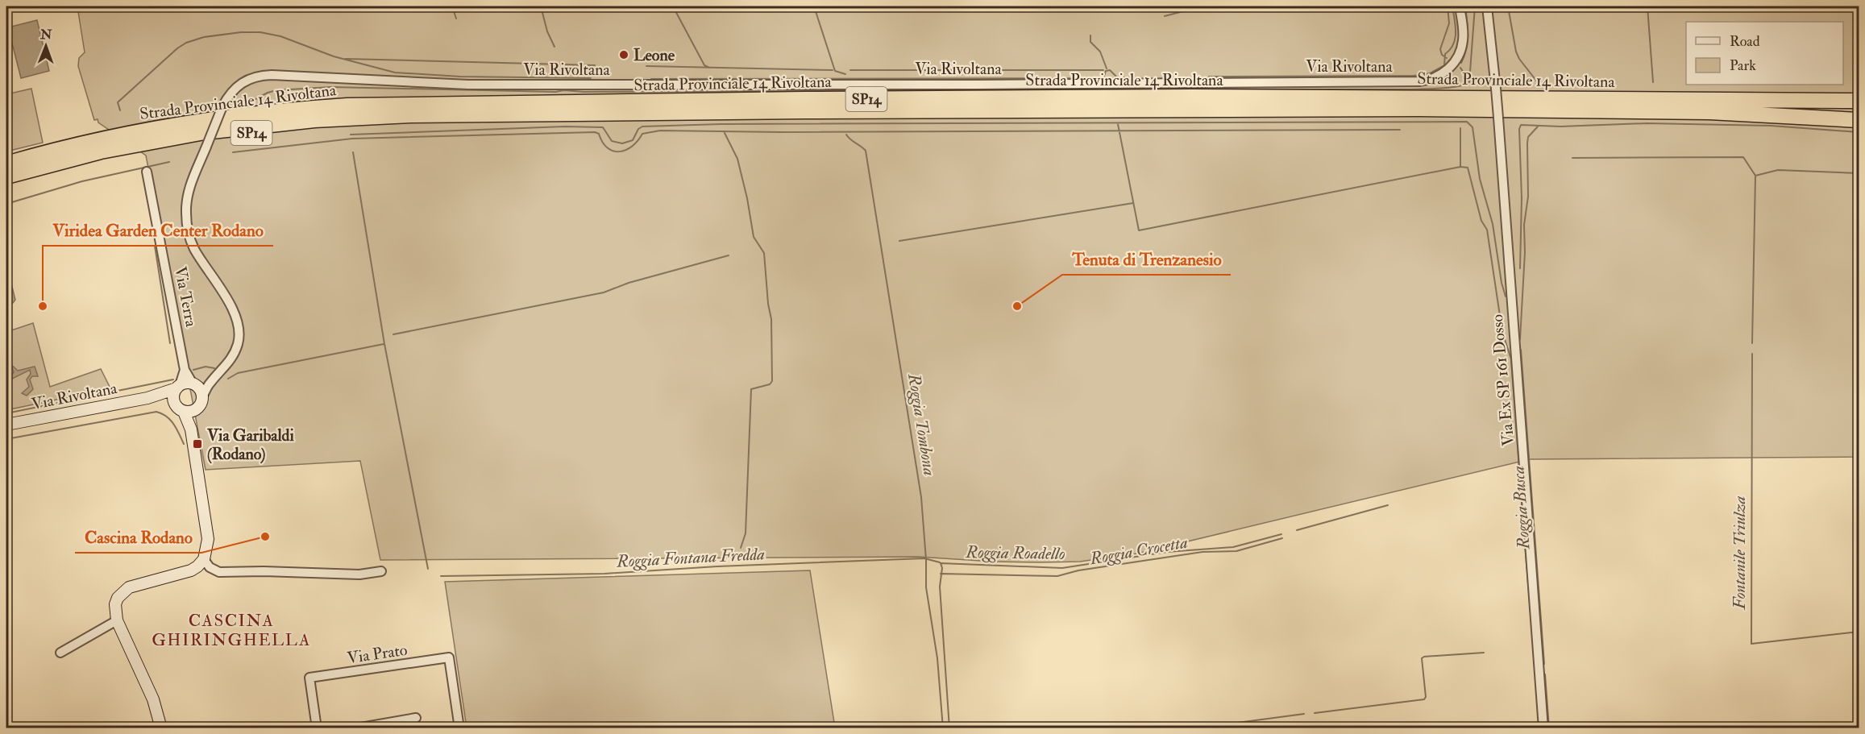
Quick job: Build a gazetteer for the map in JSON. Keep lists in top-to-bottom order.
{
  "streets": {
    "highway": ["Strada Provinciale 14 Rivoltana", "SP14"],
    "street": [
      "Via Rivoltana",
      "Via Terra",
      "Via Ex SP 161 Dosso",
      "Via Prato"
    ]
  },
  "crossings": [
    ["Via Rivoltana", "Via Terra"],
    ["Strada Provinciale 14 Rivoltana", "SP14"]
  ],
  "districts": ["CASCINA GHIRINGHELLA"],
  "water": [
    "Roggia Tombona",
    "Roggia Busca",
    "Roggia Crocetta",
    "Roggia Roadello",
    "Fontanile Triulza",
    "Roggia Fontana Fredda"
  ],
  "places": {
    "other": [
      "Leone",
      "Viridea Garden Center Rodano",
      "Tenuta di Trenzanesio",
      "Cascina Rodano"
    ],
    "transit": ["Via Garibaldi (Rodano)"]
  },
  "legend": ["Road", "Park"],
  "north": "top"
}
